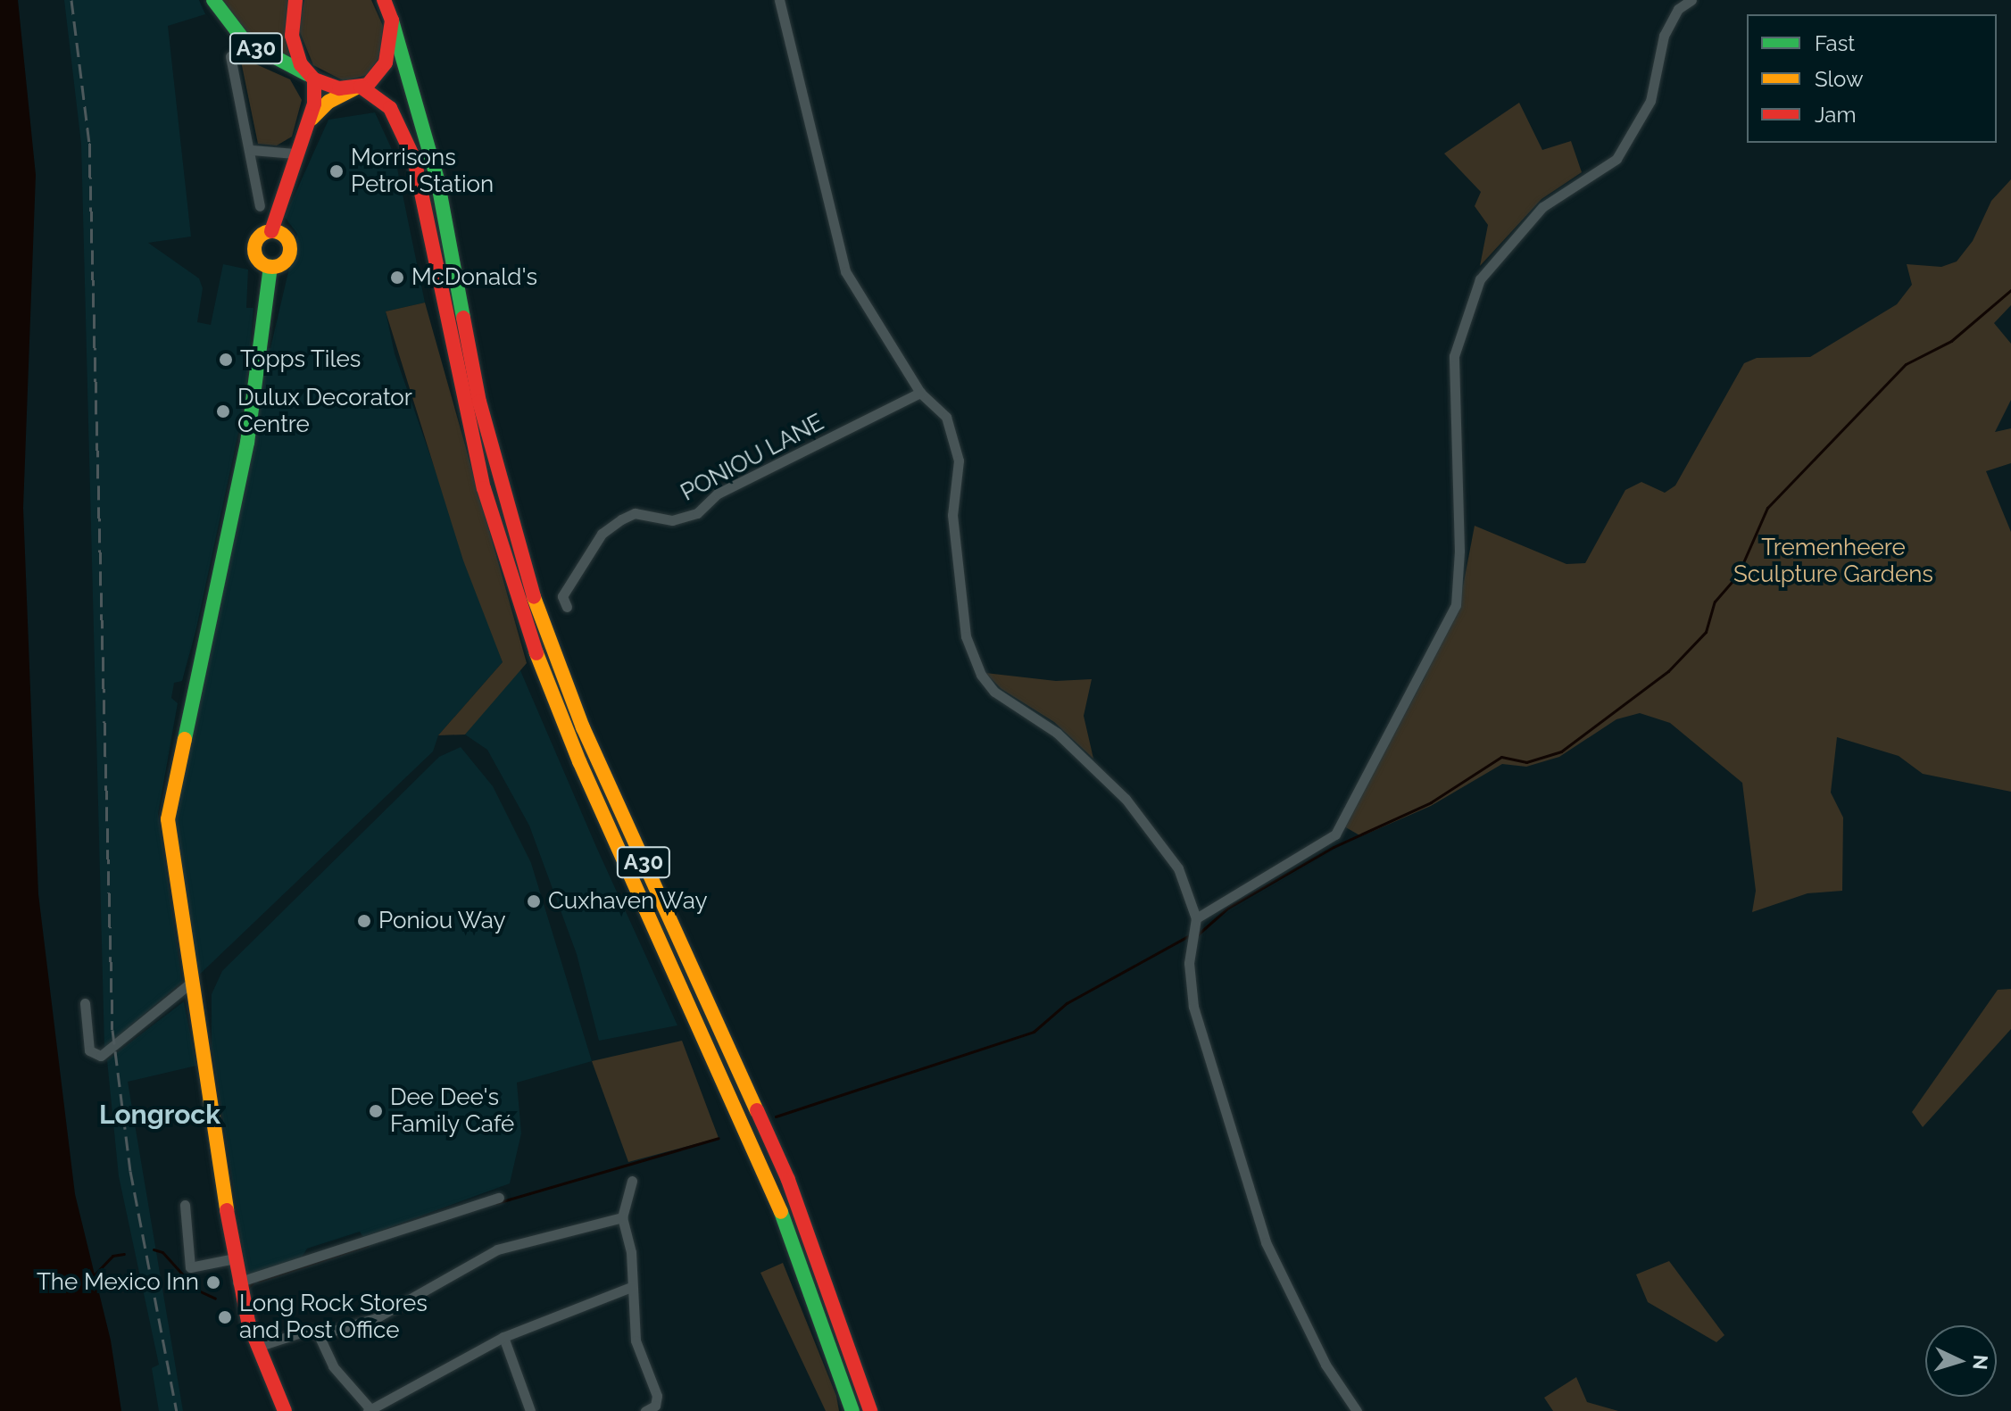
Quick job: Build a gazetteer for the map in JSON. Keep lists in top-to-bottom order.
{
  "streets": {
    "main road": ["A30"],
    "street": ["PONIOU LANE"]
  },
  "districts": ["Longrock"],
  "parks": ["Tremenheere Sculpture Gardens"],
  "places": [
    "Morrisons Petrol Station",
    "McDonald's",
    "Topps Tiles",
    "Dulux Decorator Centre",
    "Cuxhaven Way",
    "Poniou Way",
    "Dee Dee's Family Café",
    "The Mexico Inn",
    "Long Rock Stores and Post Office"
  ],
  "legend": ["Fast", "Slow", "Jam"],
  "north": "right"
}
